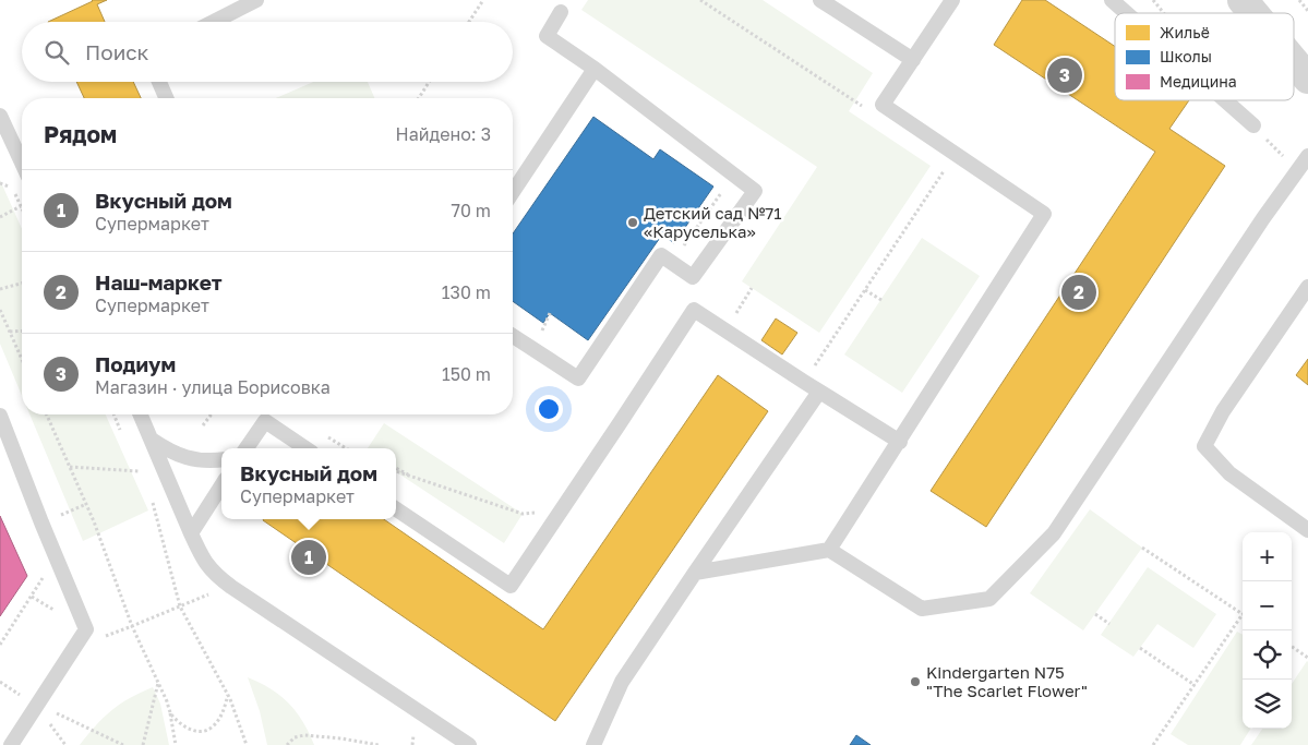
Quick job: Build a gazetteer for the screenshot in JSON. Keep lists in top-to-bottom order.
{
  "places": ["Детский сад №71 «Каруселька»", "Kindergarten N75 \"The Scarlet Flower\""],
  "legend": ["Жильё", "Школы", "Медицина"],
  "page": {
    "search": "Поиск",
    "pins": ["3", "2", "1"],
    "heading": ["Рядом", "Найдено: 3"],
    "list": [
      {
        "mark": "1",
        "name": "Вкусный дом",
        "note": "Супермаркет",
        "value": "70 m"
      },
      {
        "mark": "2",
        "name": "Наш-маркет",
        "note": "Супермаркет",
        "value": "130 m"
      },
      {
        "mark": "3",
        "name": "Подиум",
        "note": "Магазин · улица Борисовка",
        "value": "150 m"
      }
    ],
    "popup": ["Вкусный дом", "Супермаркет"],
    "map_buttons": ["+", "−"]
  }
}
